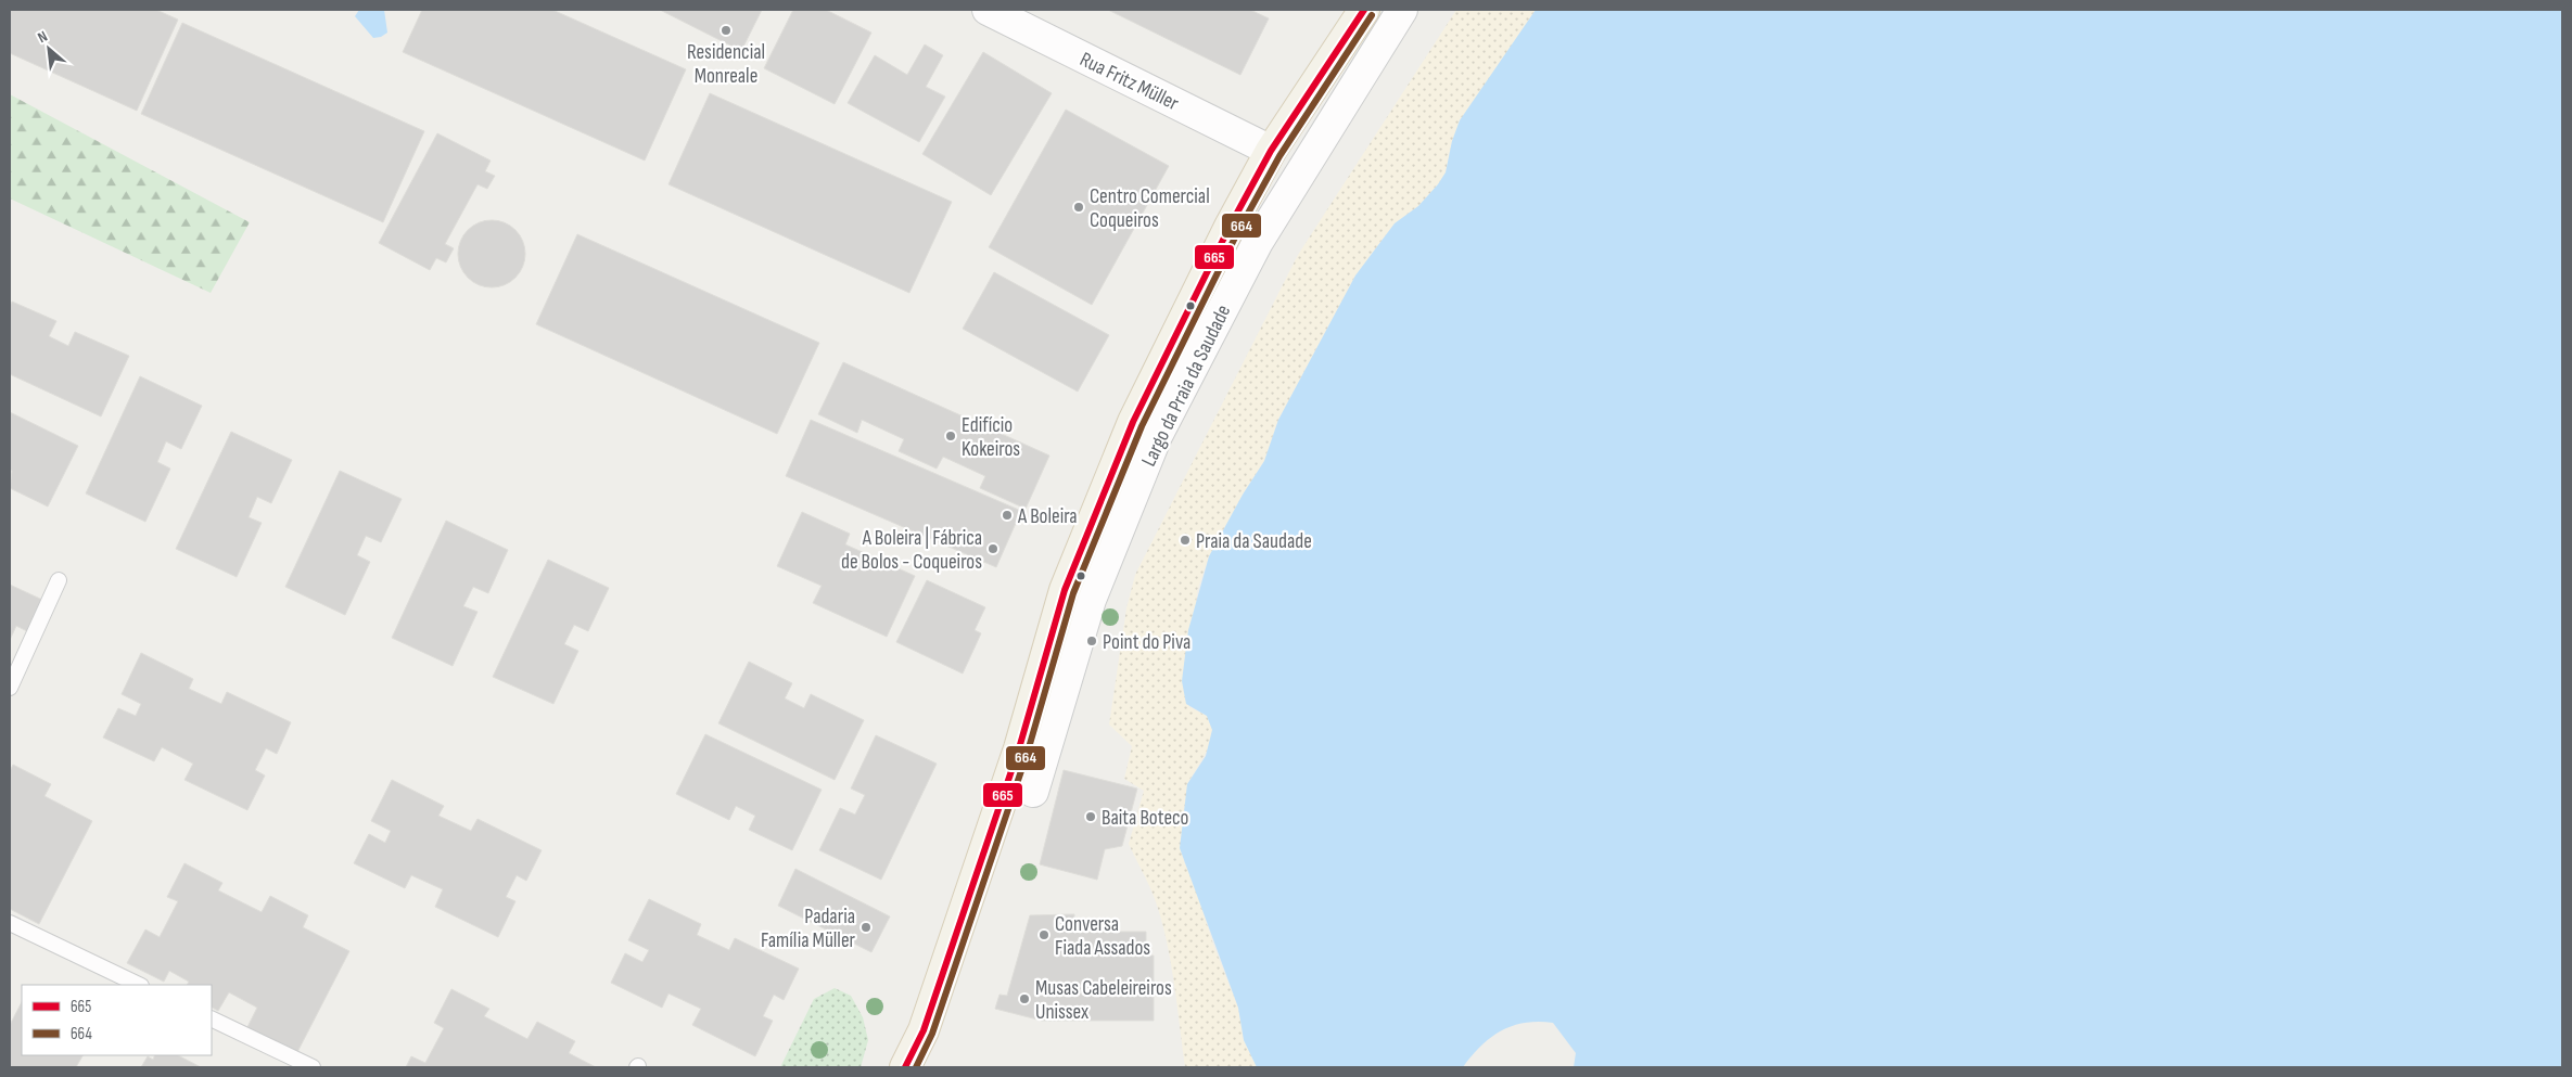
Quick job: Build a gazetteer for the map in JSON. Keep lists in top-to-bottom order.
{
  "streets": {
    "street": ["Rua Fritz Müller", "Largo da Praia da Saudade"]
  },
  "places": [
    "Residencial Monreale",
    "Centro Comercial Coqueiros",
    "Edifício Kokeiros",
    "A Boleira",
    "Praia da Saudade",
    "A Boleira | Fábrica de Bolos - Coqueiros",
    "Point do Piva",
    "Baita Boteco",
    "Padaria Família Müller",
    "Conversa Fiada Assados",
    "Musas Cabeleireiros Unissex"
  ],
  "lines": ["transit line 665", "transit line 664"],
  "legend": ["665", "664"],
  "north": "top left"
}
